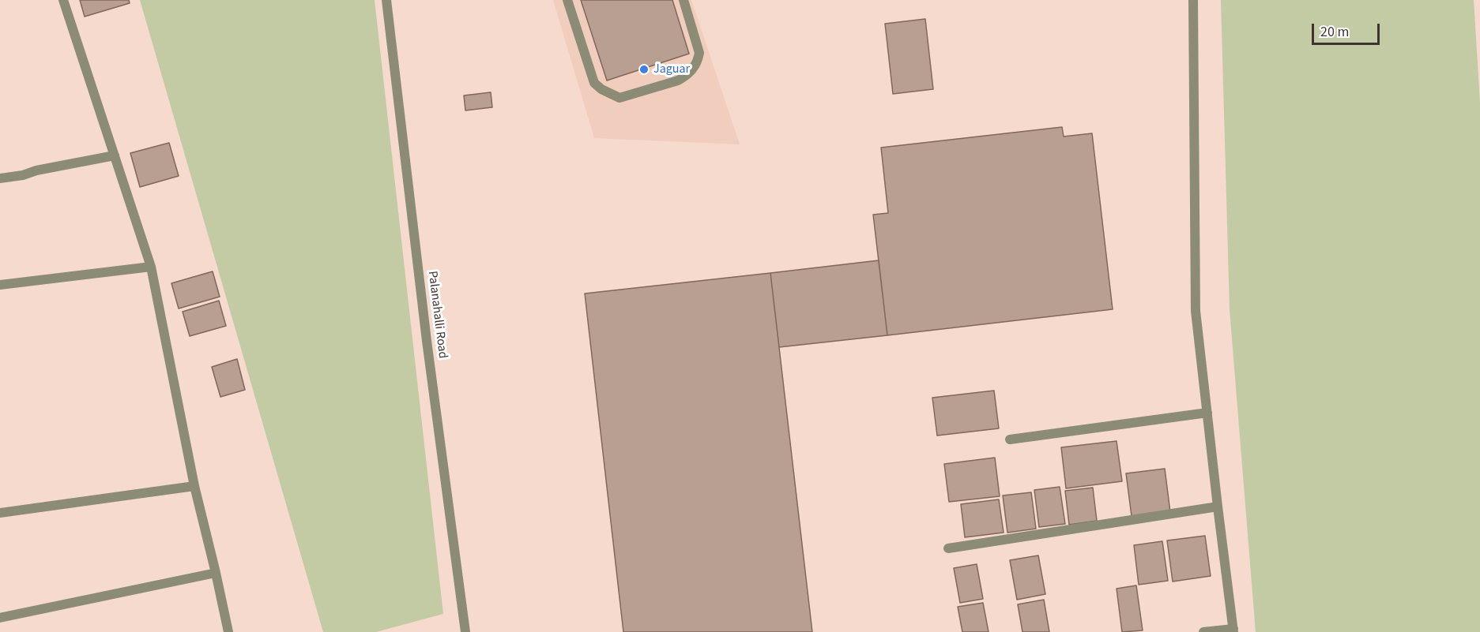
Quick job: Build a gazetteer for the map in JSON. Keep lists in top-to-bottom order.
{
  "streets": {
    "street": ["Palanahalli Road"]
  },
  "places": ["Jaguar"],
  "scale_bar": "20 m"
}
